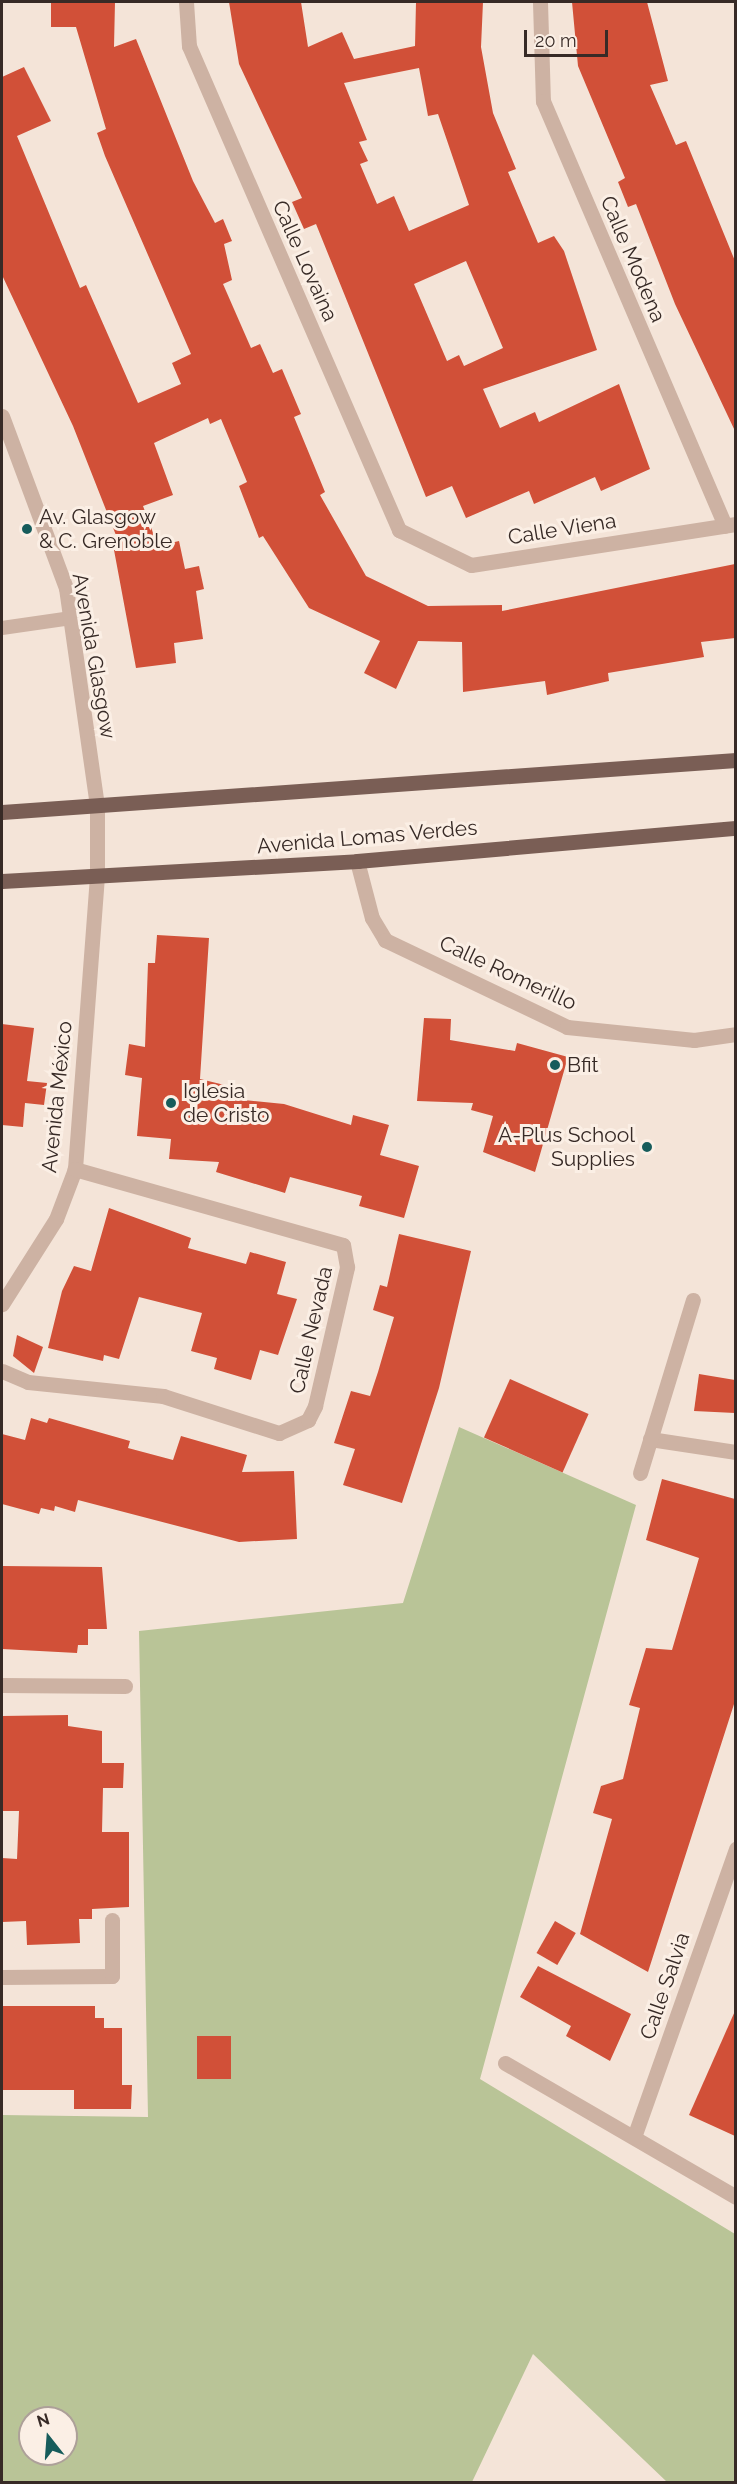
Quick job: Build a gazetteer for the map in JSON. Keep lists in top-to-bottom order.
{
  "streets": {
    "main road": ["Avenida Lomas Verdes"],
    "street": [
      "Calle Modena",
      "Calle Lovaina",
      "Calle Viena",
      "Avenida Glasgow",
      "Calle Romerillo",
      "Avenida México",
      "Calle Nevada",
      "Calle Salvia"
    ]
  },
  "crossings": [
    ["Calle Modena", "Calle Viena"],
    ["Calle Lovaina", "Calle Viena"],
    ["Avenida Glasgow", "Avenida Lomas Verdes"],
    ["Avenida Glasgow", "Avenida México"],
    ["Avenida Lomas Verdes", "Calle Romerillo"],
    ["Avenida Lomas Verdes", "Avenida México"],
    ["Avenida México", "Calle Nevada"]
  ],
  "places": [
    "Av. Glasgow & C. Grenoble",
    "Bfit",
    "Iglesia de Cristo",
    "A-Plus School Supplies"
  ],
  "scale_bar": "20 m",
  "north": "top"
}
